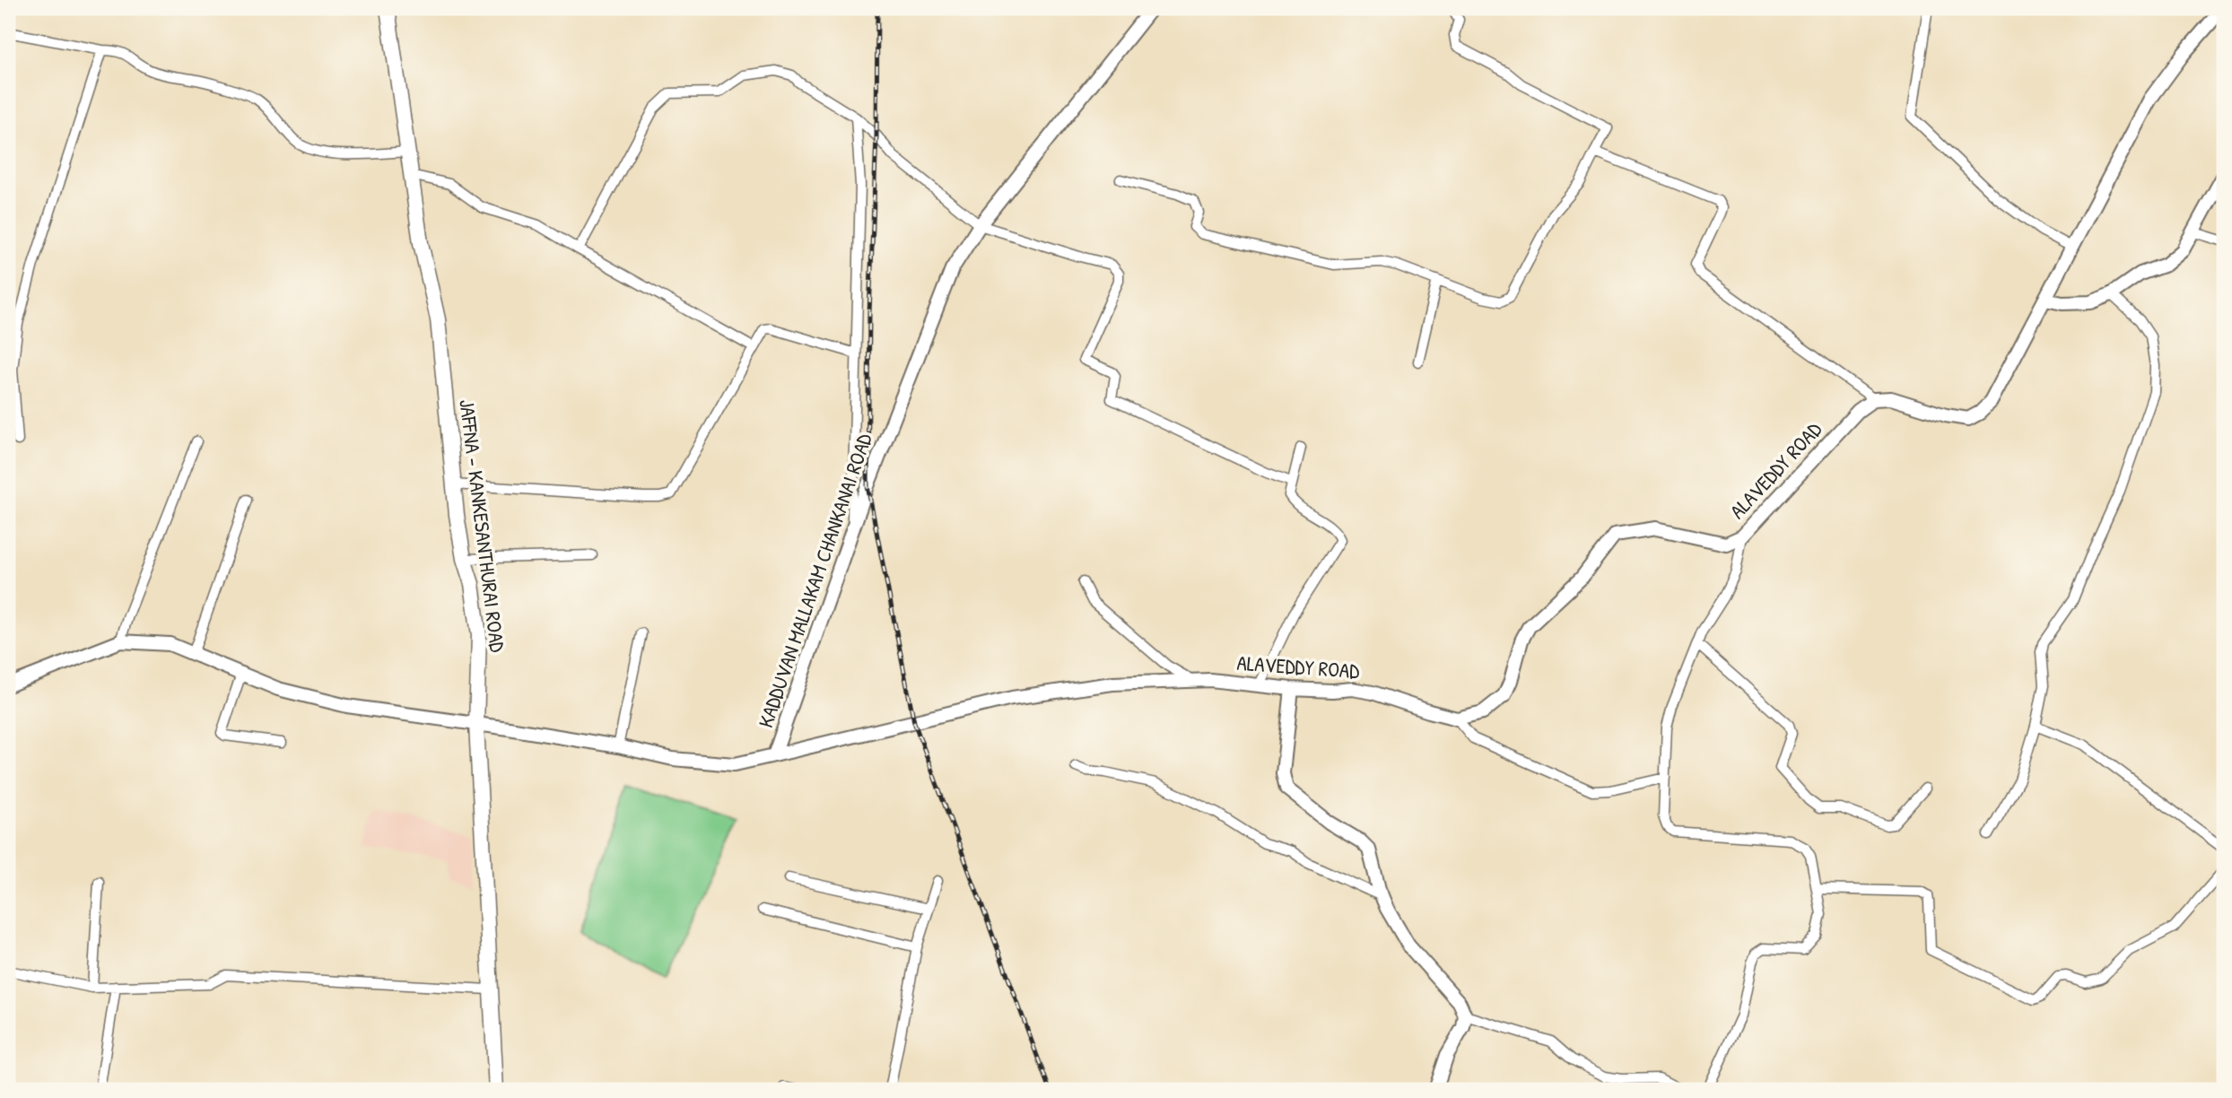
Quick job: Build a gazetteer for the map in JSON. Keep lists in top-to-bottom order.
{
  "streets": {
    "main road": ["JAFFNA - KANKESANTHURAI ROAD"],
    "street": ["ALAVEDDY ROAD", "KADDUVAN MALLAKAM CHANKANAI ROAD"]
  },
  "crossings": [
    ["ALAVEDDY ROAD", "KADDUVAN MALLAKAM CHANKANAI ROAD"],
    ["JAFFNA - KANKESANTHURAI ROAD", "KADDUVAN MALLAKAM CHANKANAI ROAD"]
  ]
}
